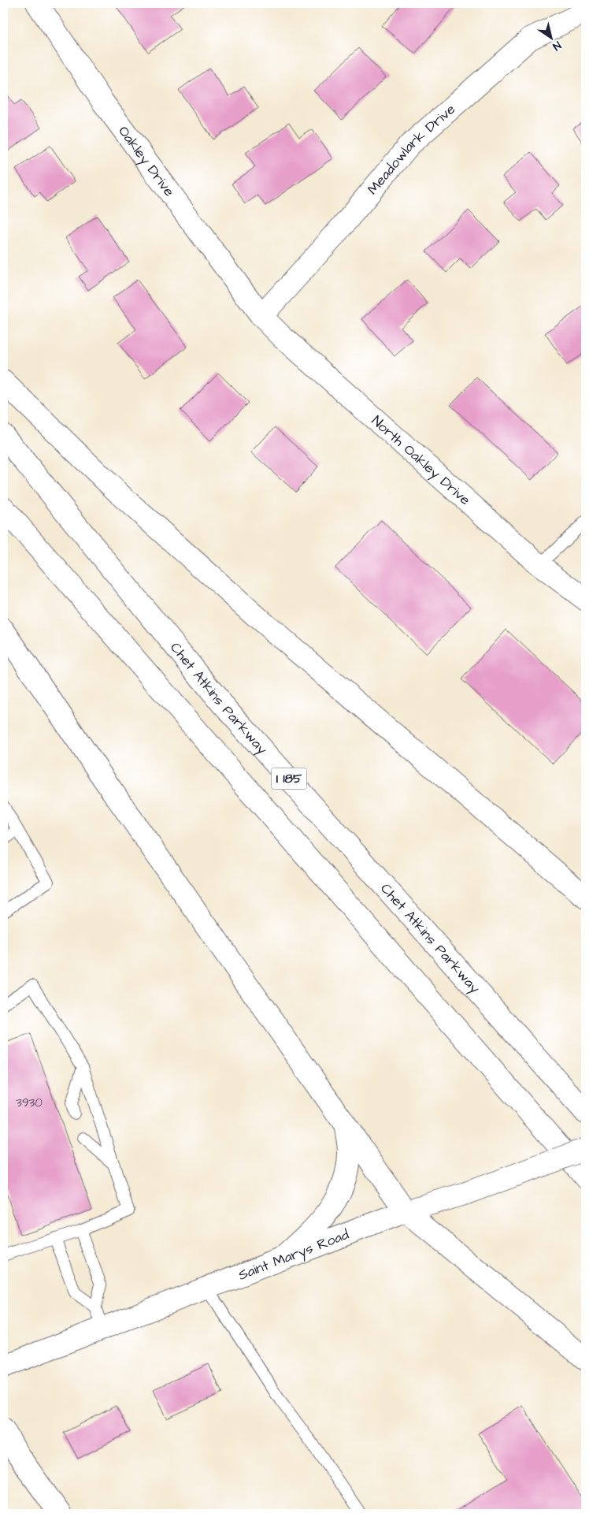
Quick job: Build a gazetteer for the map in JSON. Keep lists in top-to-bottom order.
{
  "streets": {
    "main road": [
      "Meadowlark Drive",
      "Oakley Drive",
      "North Oakley Drive",
      "Chet Atkins Parkway",
      "I 185",
      "Saint Marys Road"
    ]
  },
  "crossings": [
    ["Meadowlark Drive", "Oakley Drive"],
    ["Meadowlark Drive", "North Oakley Drive"],
    ["Oakley Drive", "North Oakley Drive"]
  ],
  "house_numbers": ["3930"],
  "north": "bottom right"
}
